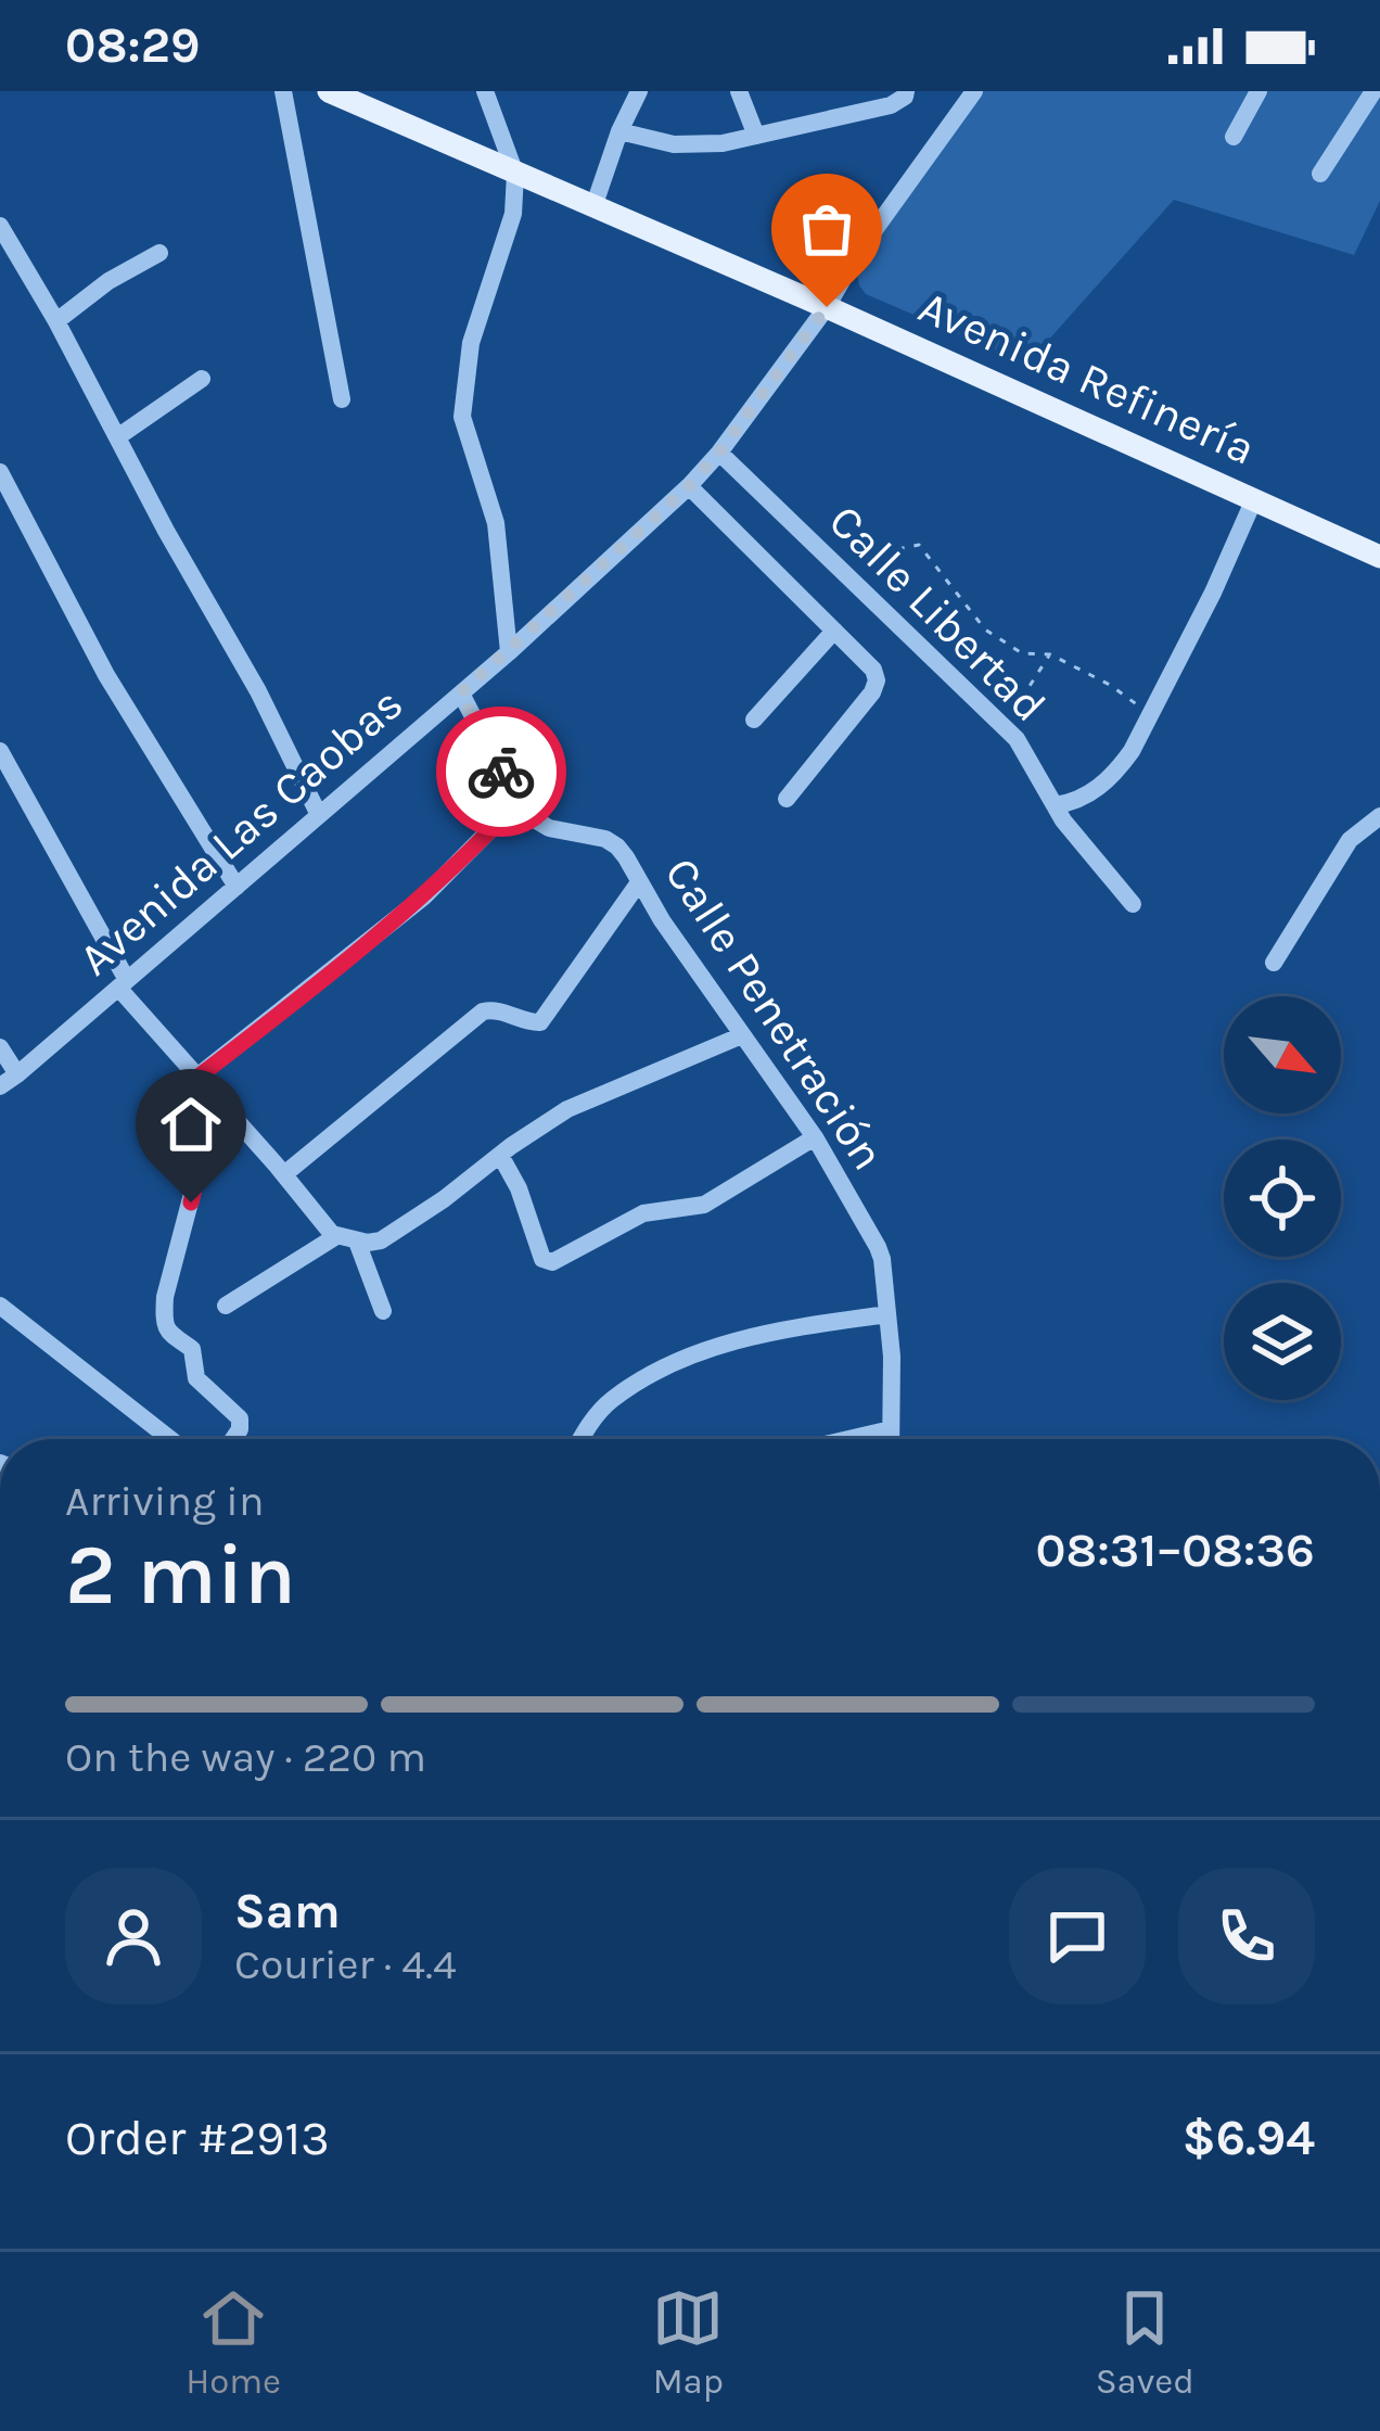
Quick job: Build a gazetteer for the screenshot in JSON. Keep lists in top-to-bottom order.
{
  "streets": {
    "main road": ["Avenida Refinería"],
    "street": ["Calle Libertad", "Avenida Las Caobas", "Calle Penetración"]
  },
  "crossings": [
    ["Avenida Refinería", "Avenida Las Caobas"],
    ["Calle Libertad", "Avenida Las Caobas"]
  ],
  "north": "bottom right",
  "page": {
    "status": "08:29",
    "heading": ["2 min", "Arriving in", "08:31–08:36"],
    "panel": [
      "Sam",
      "Courier · 4.4",
      "Order #2913",
      "$6.94"
    ],
    "bar": "On the way · 220 m",
    "tabs": ["Home", "Map", "Saved"]
  }
}
